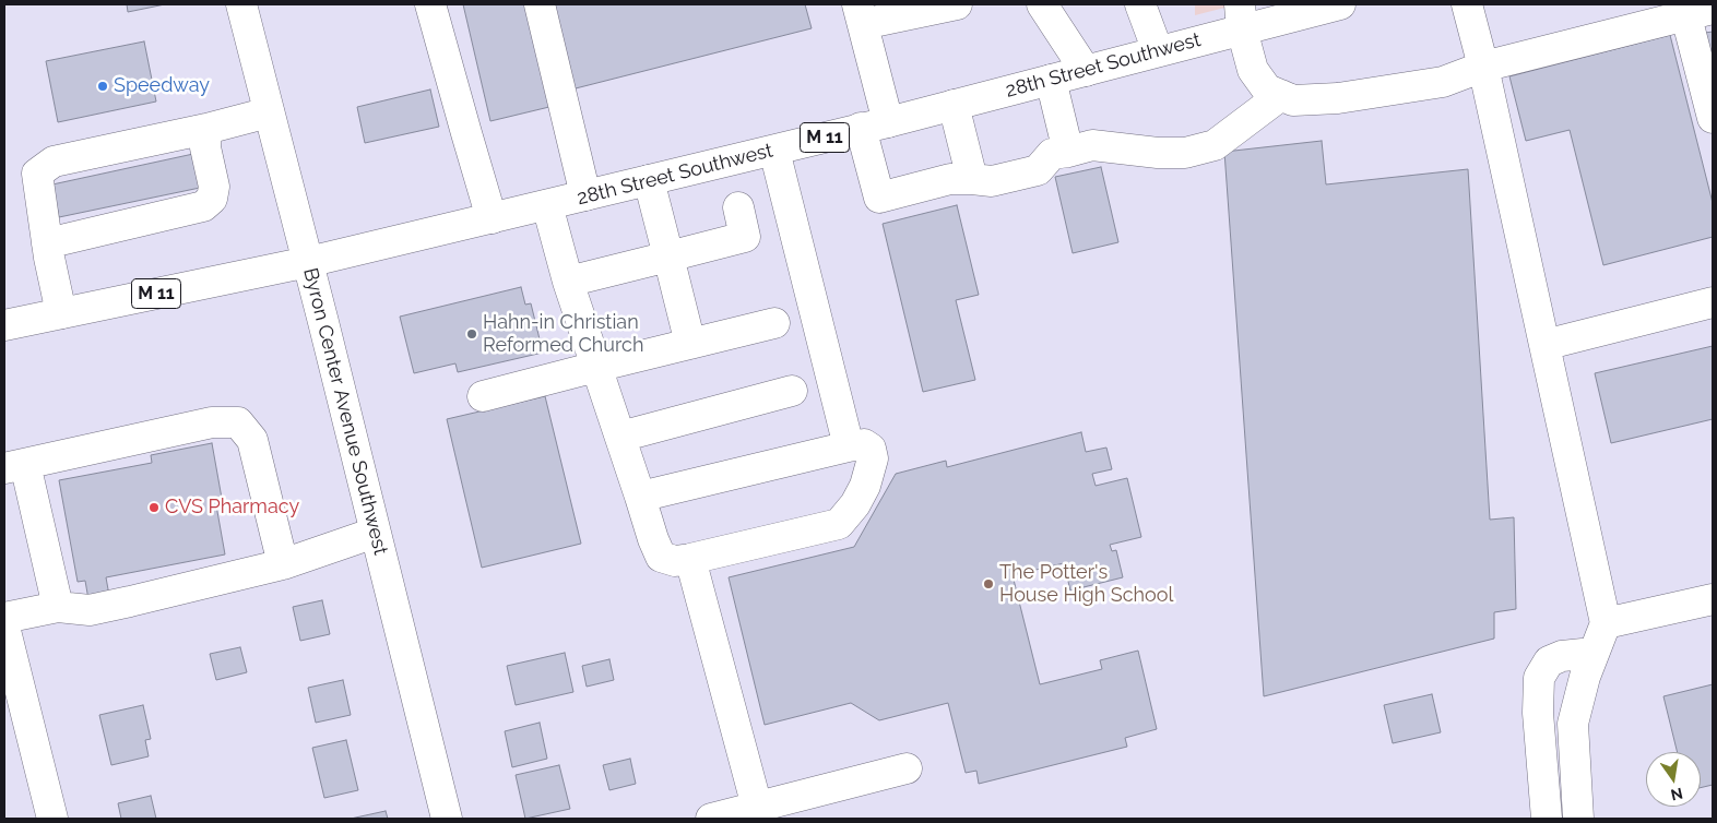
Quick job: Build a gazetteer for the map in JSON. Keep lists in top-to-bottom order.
{
  "streets": {
    "main road": ["28th Street Southwest", "M 11", "Byron Center Avenue Southwest"]
  },
  "crossings": [
    ["28th Street Southwest", "Byron Center Avenue Southwest"]
  ],
  "places": [
    "Speedway",
    "Hahn-in Christian Reformed Church",
    "CVS Pharmacy",
    "The Potter's House High School"
  ],
  "north": "bottom"
}
